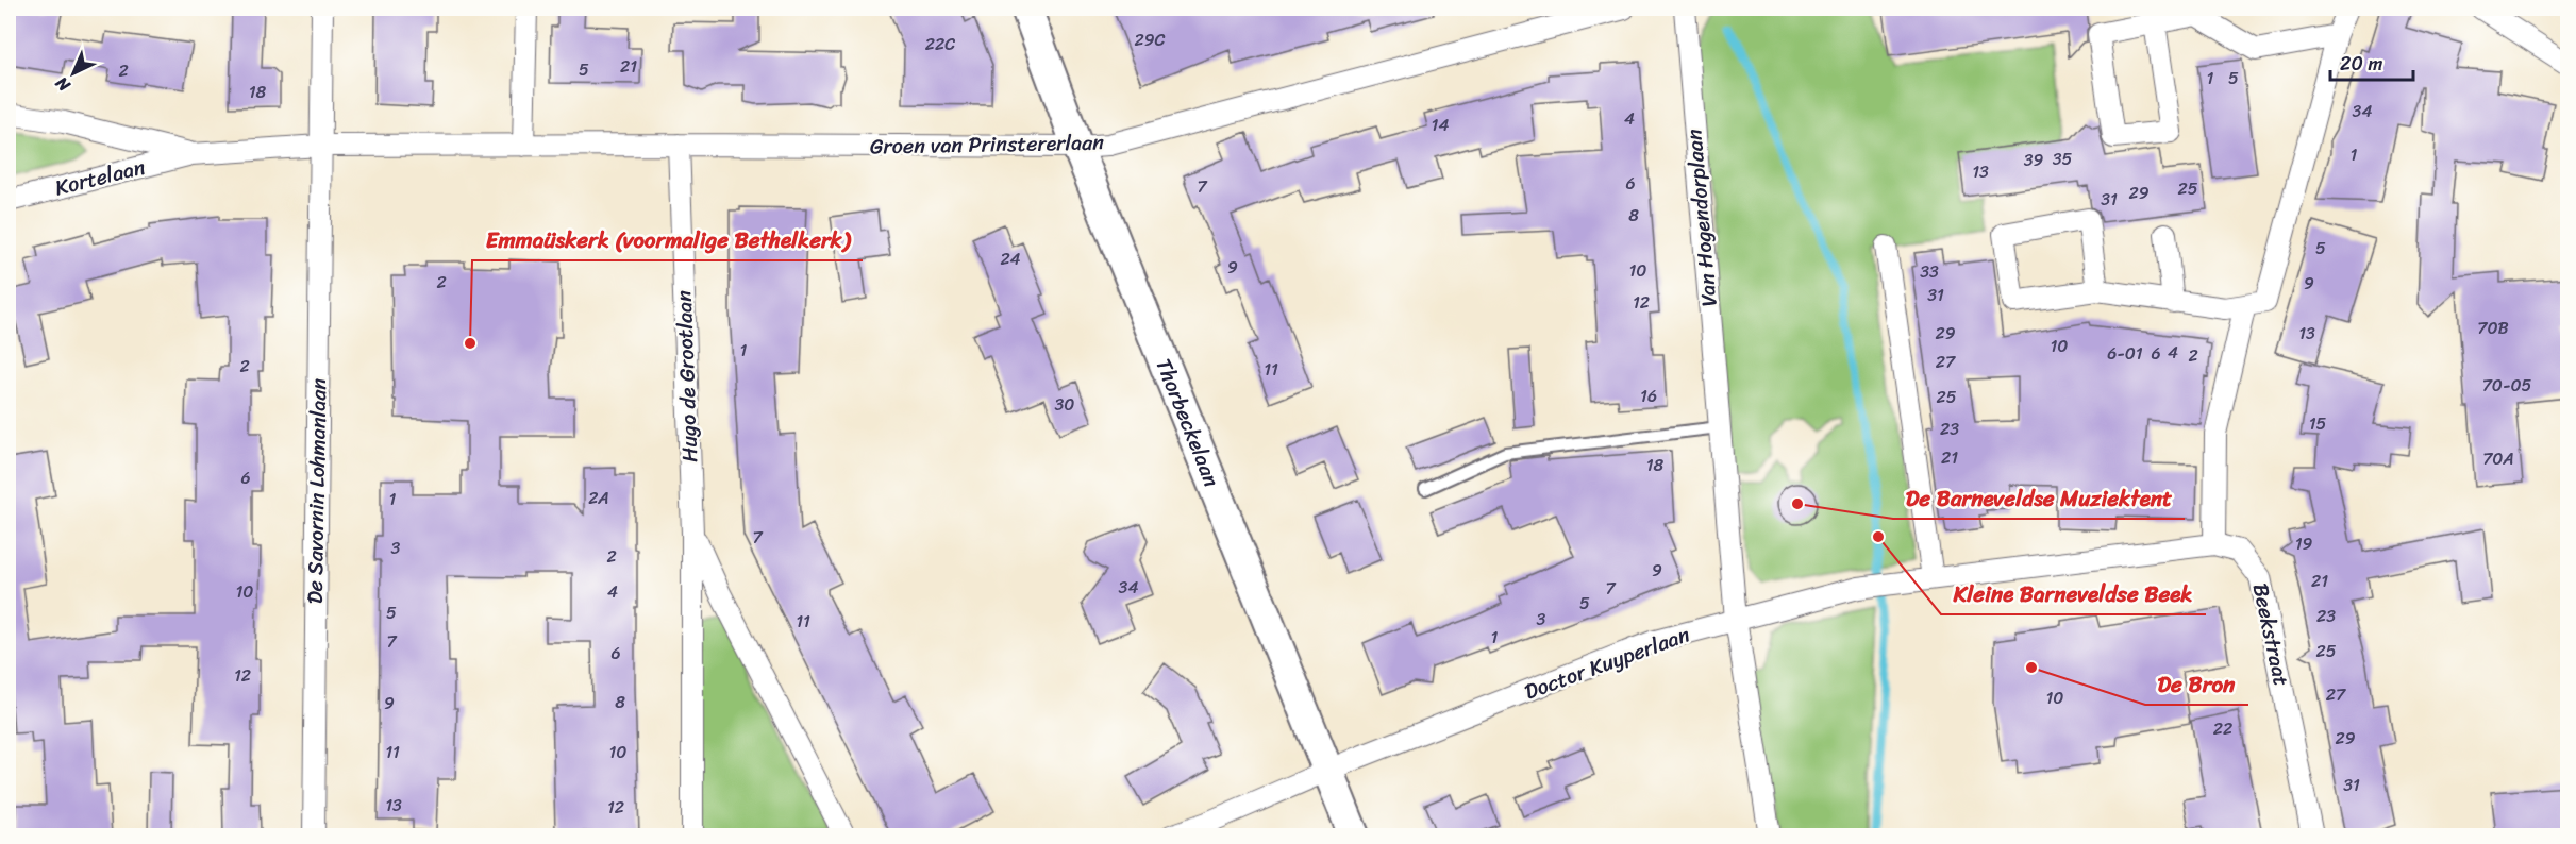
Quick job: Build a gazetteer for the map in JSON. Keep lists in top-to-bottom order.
{
  "streets": {
    "main road": ["Thorbeckelaan"],
    "street": [
      "Groen van Prinstererlaan",
      "Kortelaan",
      "Van Hogendorplaan",
      "Hugo de Grootlaan",
      "De Savornin Lohmanlaan",
      "Beekstraat",
      "Doctor Kuyperlaan"
    ]
  },
  "crossings": [
    ["Groen van Prinstererlaan", "Kortelaan"],
    ["Groen van Prinstererlaan", "Hugo de Grootlaan"],
    ["Groen van Prinstererlaan", "Thorbeckelaan"],
    ["Groen van Prinstererlaan", "De Savornin Lohmanlaan"],
    ["Kortelaan", "De Savornin Lohmanlaan"],
    ["Van Hogendorplaan", "Doctor Kuyperlaan"],
    ["Thorbeckelaan", "Doctor Kuyperlaan"],
    ["Beekstraat", "Doctor Kuyperlaan"]
  ],
  "places": [
    "Emmaüskerk (voormalige Bethelkerk)",
    "De Barneveldse Muziektent",
    "Kleine Barneveldse Beek",
    "De Bron"
  ],
  "house_numbers": [
    "29C",
    "22C",
    "21",
    "5",
    "2",
    "1",
    "5",
    "18",
    "34",
    "4",
    "14",
    "1",
    "35",
    "39",
    "13",
    "6",
    "7",
    "25",
    "29",
    "31",
    "8",
    "5",
    "24",
    "9",
    "10",
    "33",
    "2",
    "9",
    "31",
    "12",
    "70B",
    "29",
    "13",
    "10",
    "1",
    "4",
    "6-01",
    "6",
    "2",
    "27",
    "2",
    "11",
    "70-05",
    "16",
    "25",
    "30",
    "15",
    "23",
    "21",
    "70A",
    "18",
    "6",
    "2A",
    "1",
    "7",
    "19",
    "3",
    "2",
    "9",
    "21",
    "34",
    "7",
    "10",
    "4",
    "5",
    "5",
    "23",
    "3",
    "11",
    "1",
    "7",
    "25",
    "6",
    "12",
    "27",
    "10",
    "8",
    "9",
    "22",
    "29",
    "11",
    "10",
    "31",
    "13",
    "12"
  ],
  "scale_bar": "20 m",
  "north": "bottom left"
}
